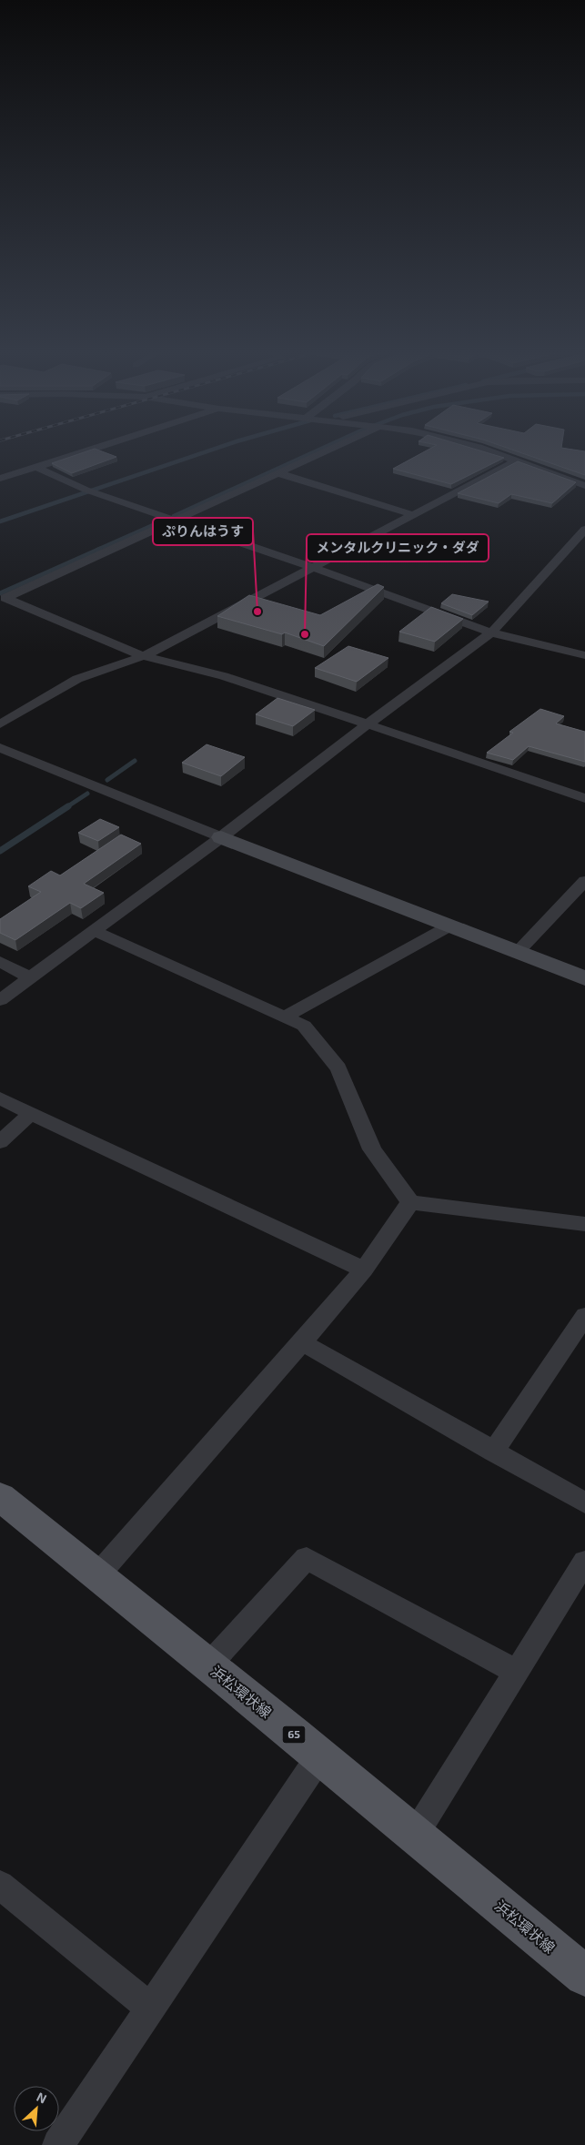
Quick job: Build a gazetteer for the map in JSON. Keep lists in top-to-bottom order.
{
  "streets": {
    "main road": ["浜松環状線", "65"]
  },
  "places": ["ぷりんはうす", "メンタルクリニック・ダダ"],
  "north": "top right"
}
